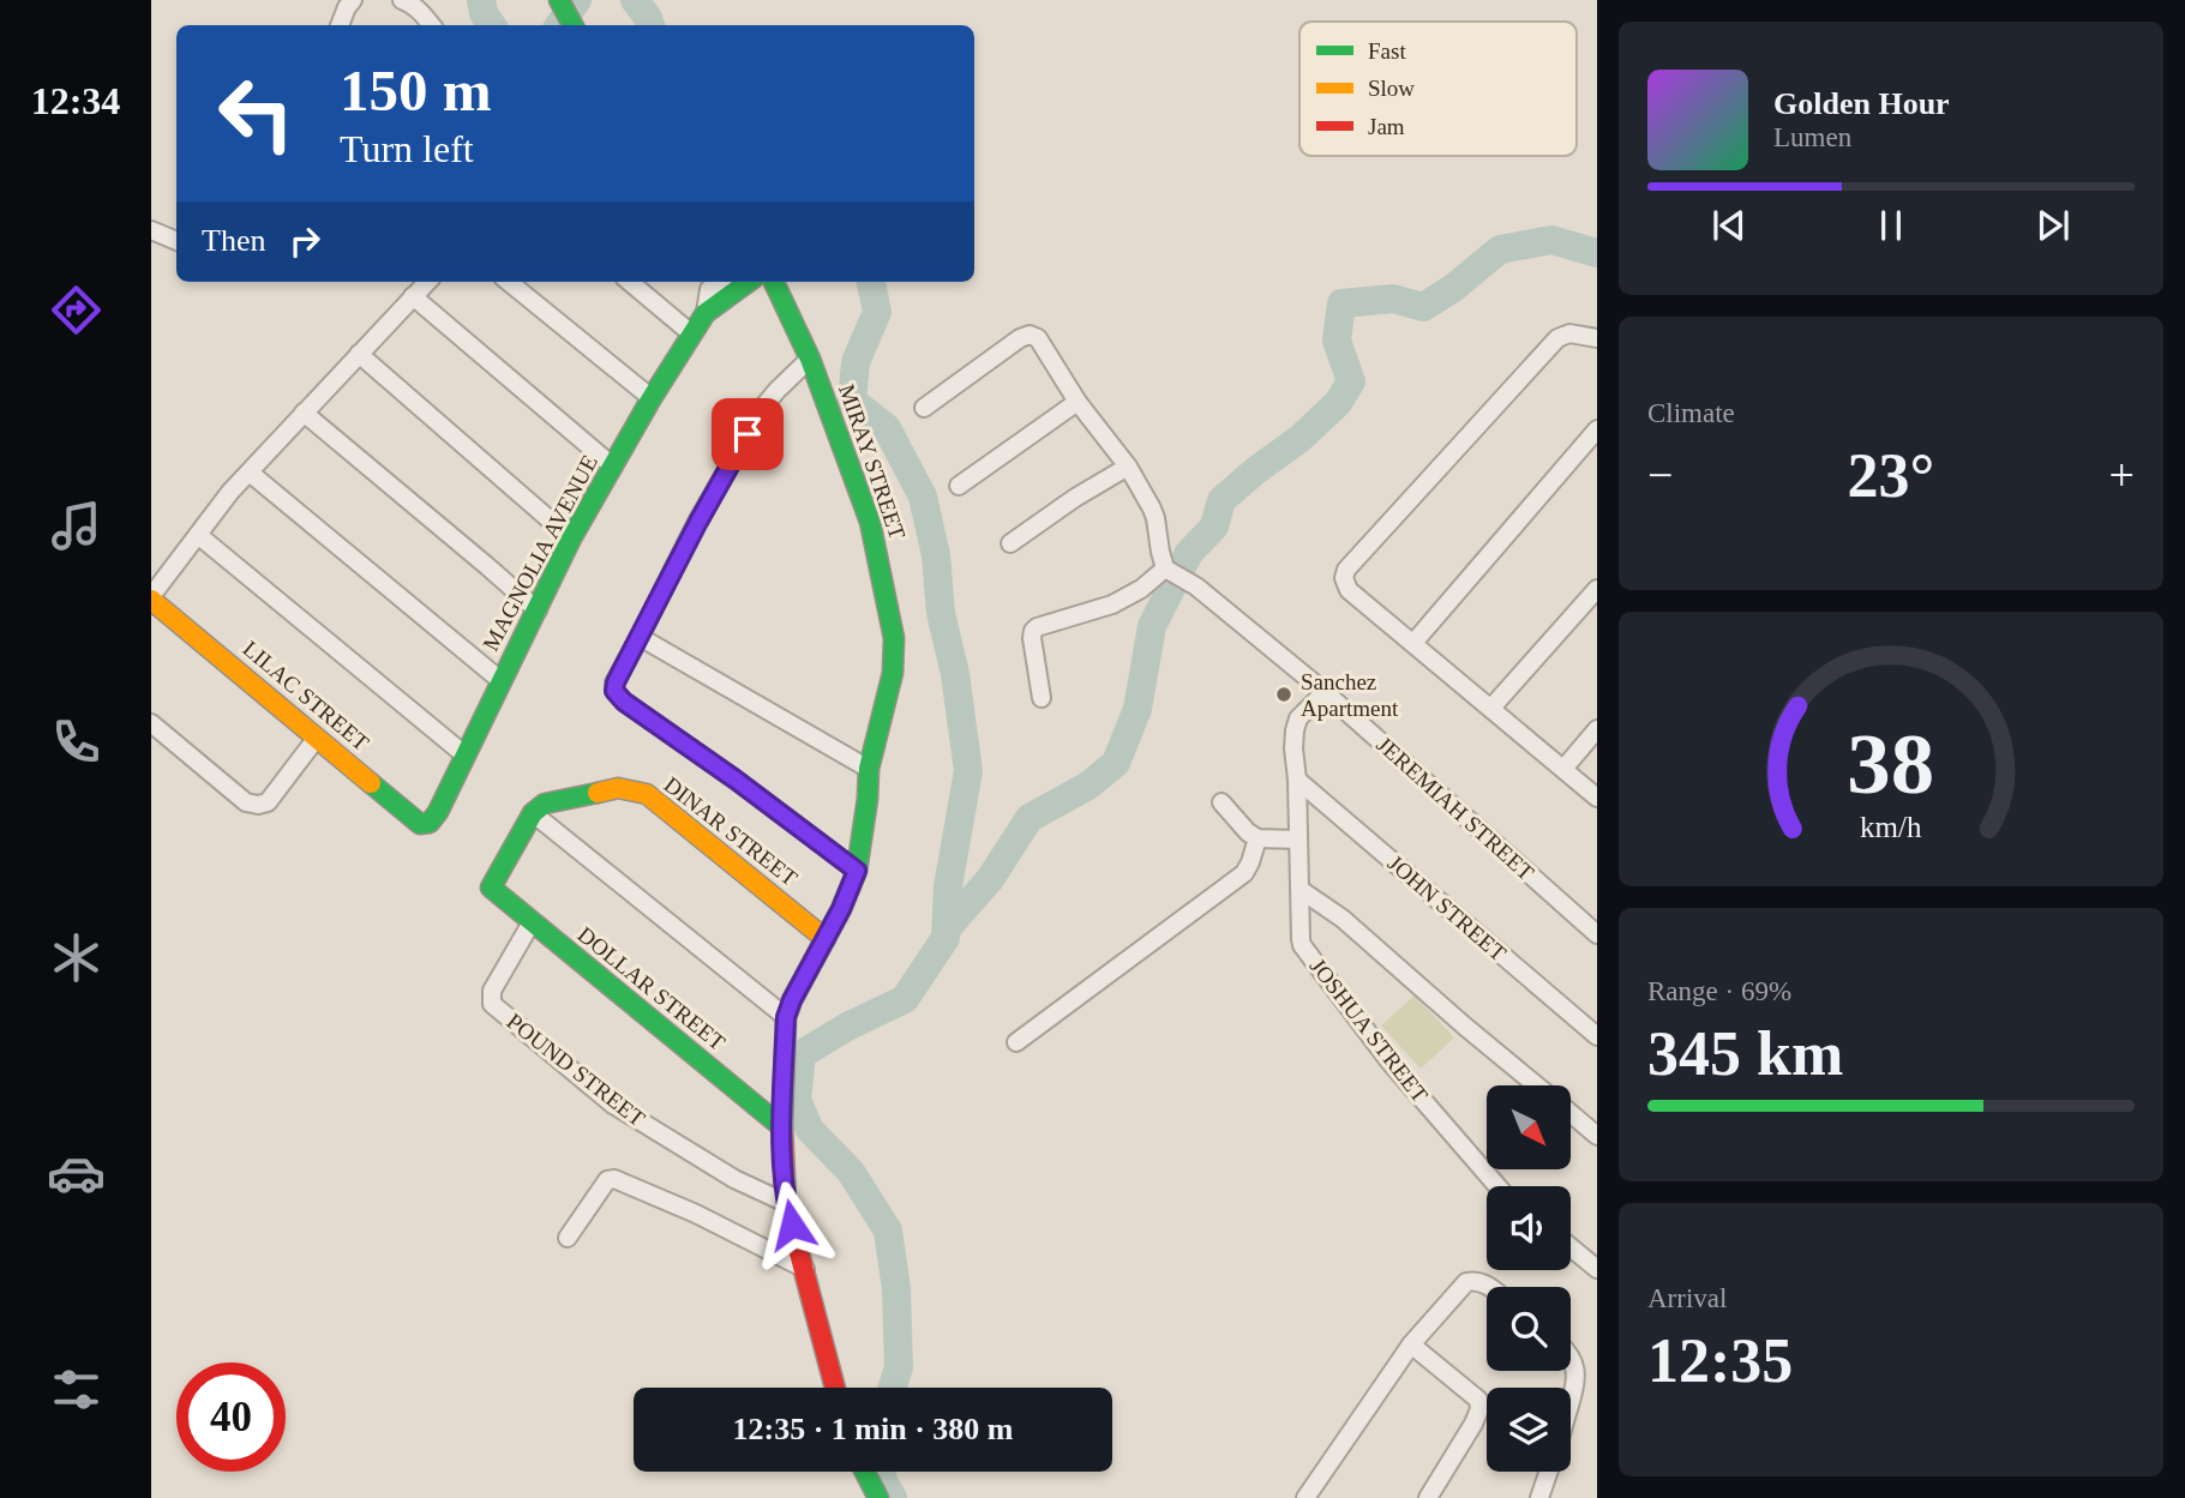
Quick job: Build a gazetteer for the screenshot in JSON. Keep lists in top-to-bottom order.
{
  "streets": {
    "street": [
      "MIRAY STREET",
      "MAGNOLIA AVENUE",
      "LILAC STREET",
      "JEREMIAH STREET",
      "DINAR STREET",
      "JOHN STREET",
      "DOLLAR STREET",
      "JOSHUA STREET",
      "POUND STREET"
    ]
  },
  "crossings": [
    ["MIRAY STREET", "DINAR STREET"],
    ["MAGNOLIA AVENUE", "LILAC STREET"],
    ["JEREMIAH STREET", "JOSHUA STREET"],
    ["DINAR STREET", "DOLLAR STREET"],
    ["JOHN STREET", "JOSHUA STREET"],
    ["DOLLAR STREET", "POUND STREET"]
  ],
  "places": ["Sanchez Apartment"],
  "legend": ["Fast", "Slow", "Jam"],
  "north": "bottom right",
  "page": {
    "tabs": "12:34",
    "turn": ["150 m", "Turn left"],
    "song": ["Golden Hour", "Lumen"],
    "then": "Then",
    "tile": [
      "Climate",
      ["Range · 69%", "345 km"],
      ["Arrival", "12:35"]
    ],
    "heat": ["−", "23°", "+"],
    "limit": "40",
    "trip": "12:35 · 1 min · 380 m",
    "gauge": ["38", "km/h"]
  }
}
